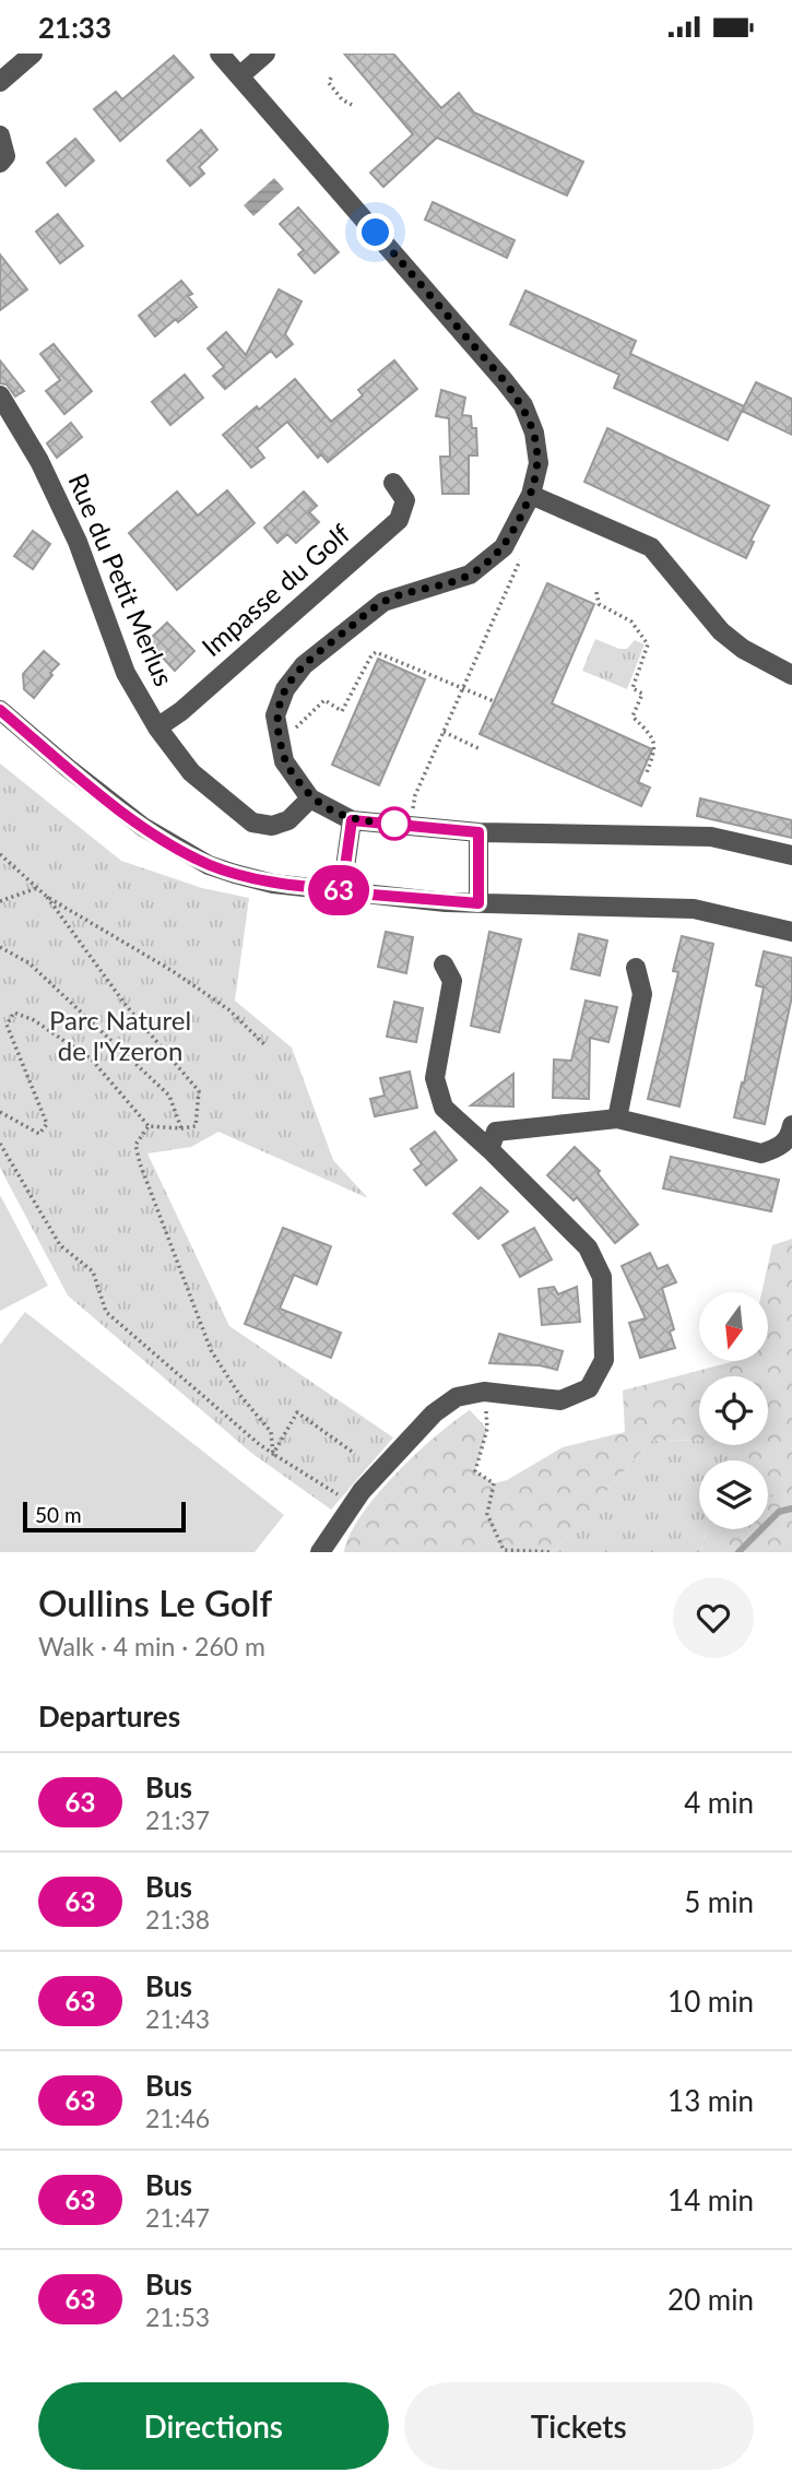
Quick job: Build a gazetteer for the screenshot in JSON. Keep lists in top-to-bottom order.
{
  "streets": {
    "street": ["Rue du Petit Merlus", "Impasse du Golf"]
  },
  "crossings": [
    ["Rue du Petit Merlus", "Impasse du Golf"]
  ],
  "parks": ["Parc Naturel de l'Yzeron"],
  "lines": ["bus line 63"],
  "scale_bar": "50 m",
  "north": "bottom",
  "page": {
    "status": "21:33",
    "on_map": "63",
    "scale": "50 m",
    "heading": [
      ["Oullins Le Golf", "Walk · 4 min · 260 m"],
      "Departures"
    ],
    "list": [
      {
        "mark": "63",
        "name": "Bus",
        "note": "21:37",
        "value": "4 min"
      },
      {
        "mark": "63",
        "name": "Bus",
        "note": "21:38",
        "value": "5 min"
      },
      {
        "mark": "63",
        "name": "Bus",
        "note": "21:43",
        "value": "10 min"
      },
      {
        "mark": "63",
        "name": "Bus",
        "note": "21:46",
        "value": "13 min"
      },
      {
        "mark": "63",
        "name": "Bus",
        "note": "21:47",
        "value": "14 min"
      },
      {
        "mark": "63",
        "name": "Bus",
        "note": "21:53",
        "value": "20 min"
      }
    ],
    "buttons": ["Directions", "Tickets"]
  }
}
